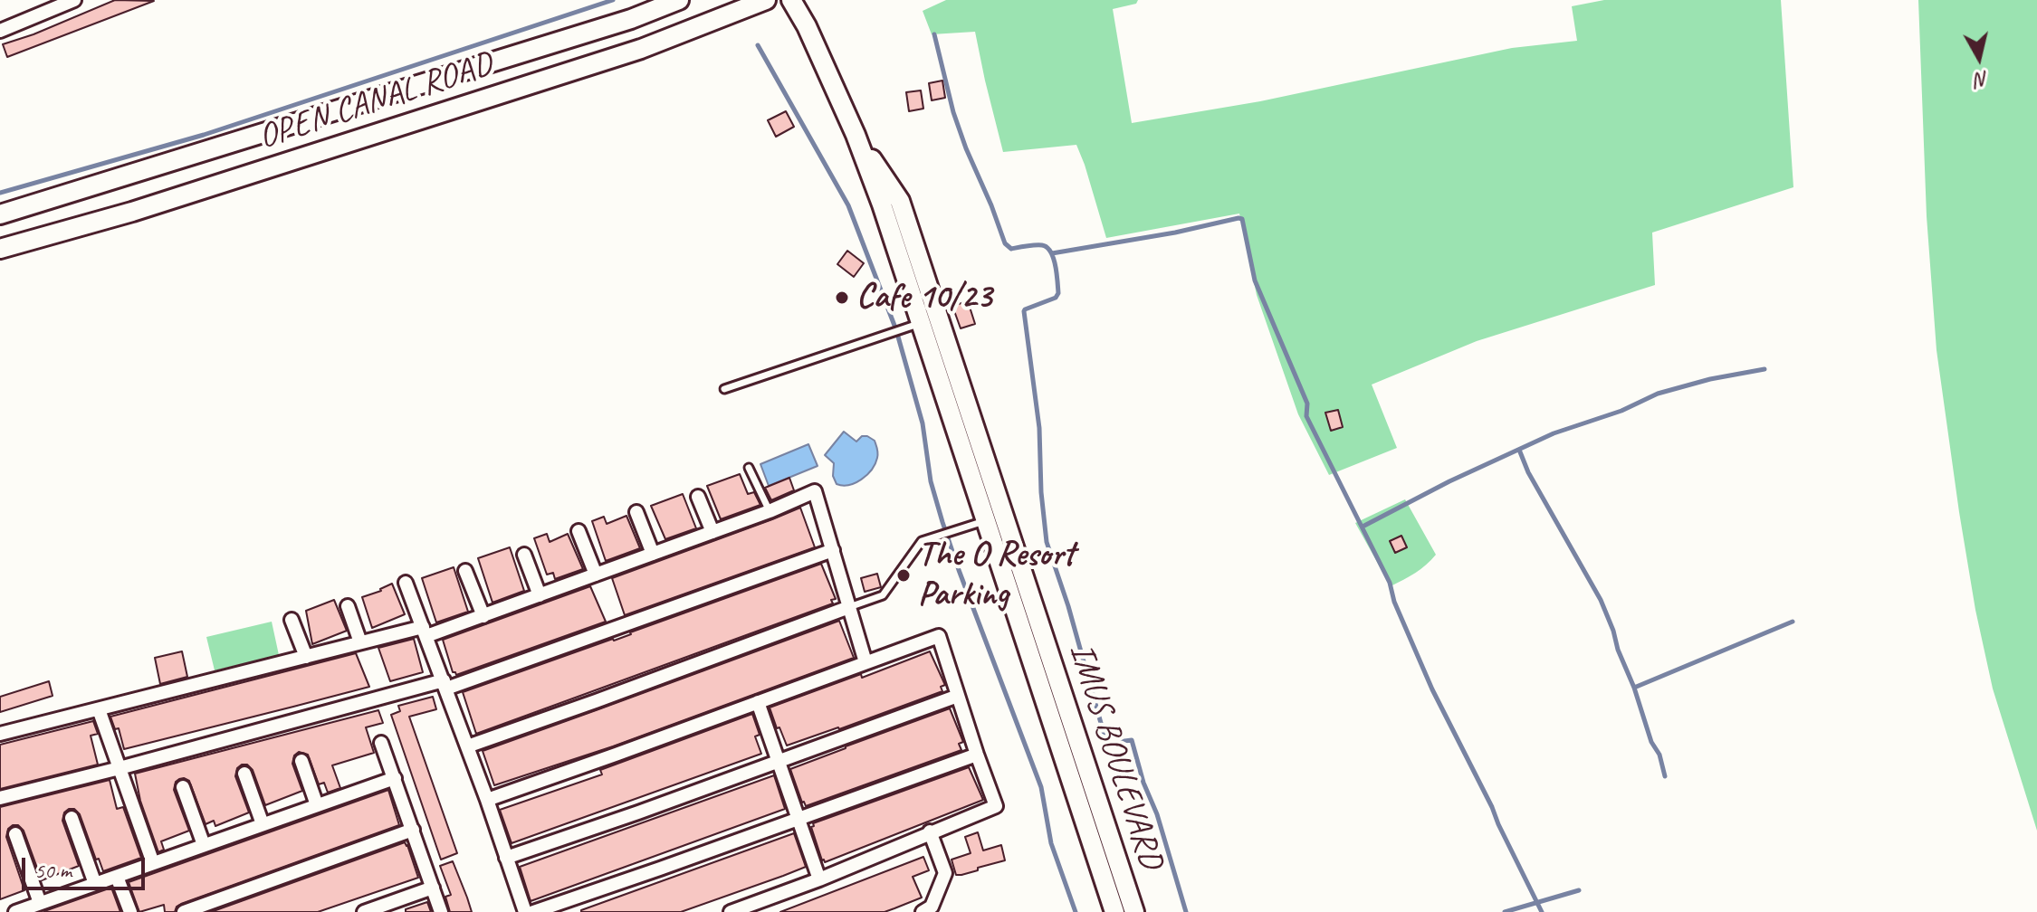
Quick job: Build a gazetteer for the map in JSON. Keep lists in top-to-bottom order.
{
  "streets": {
    "main road": ["OPEN CANAL ROAD", "IMUS BOULEVARD"]
  },
  "places": ["Cafe 10/23", "The O Resort Parking"],
  "scale_bar": "50 m",
  "north": "bottom"
}
